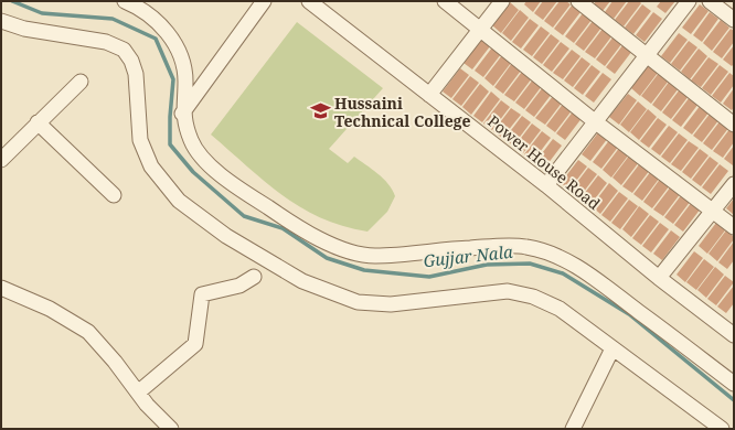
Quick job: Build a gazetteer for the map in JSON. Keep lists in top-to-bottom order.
{
  "streets": {
    "street": ["Power House Road"]
  },
  "water": ["Gujjar Nala"],
  "places": {
    "school or university": ["Hussaini Technical College"]
  }
}
